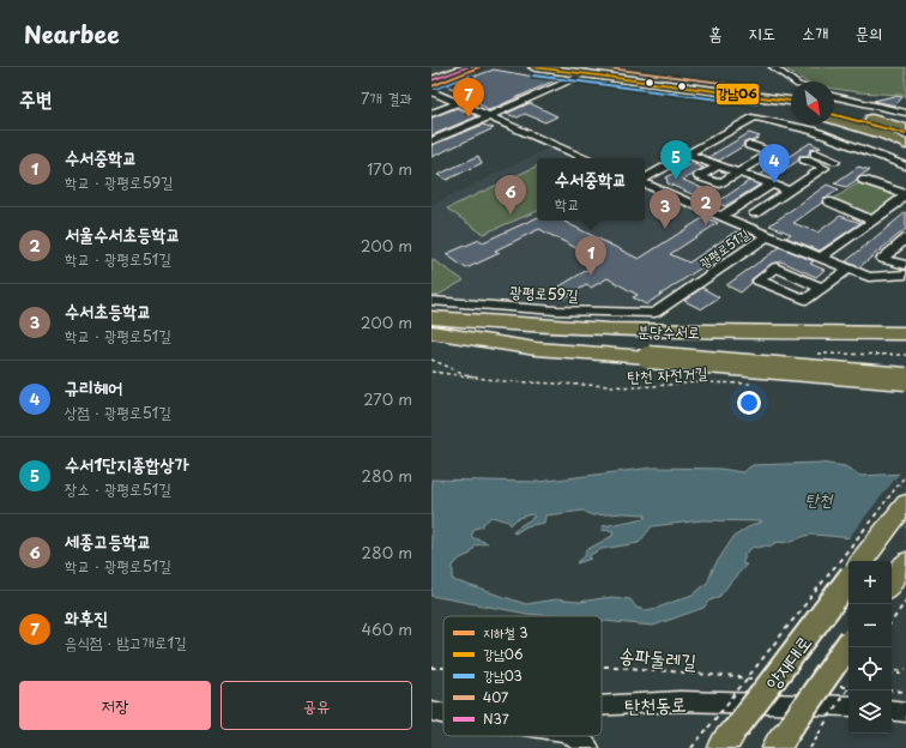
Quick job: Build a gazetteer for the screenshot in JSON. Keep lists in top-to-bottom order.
{
  "streets": {
    "highway": ["분당수서로"],
    "main road": ["양재대로"],
    "street": ["광평로51길", "광평로59길", "탄천동로"],
    "path": ["탄천 자전거길", "송파둘레길"]
  },
  "crossings": [
    ["광평로51길", "광평로59길"]
  ],
  "water": ["탄천"],
  "lines": [
    "metro line 3",
    "transit line 강남06",
    "transit line 407",
    "transit line N37",
    "transit line 강남03"
  ],
  "legend": [
    "지하철 3",
    "강남06",
    "강남03",
    "407",
    "N37"
  ],
  "north": "bottom right",
  "page": {
    "header": "Nearbee",
    "nav": [
      "홈",
      "지도",
      "소개",
      "문의"
    ],
    "heading": ["주변", "7개 결과"],
    "pins": [
      "7",
      "5",
      "4",
      "6",
      "2",
      "3",
      "1"
    ],
    "list": [
      {
        "mark": "1",
        "name": "수서중학교",
        "note": "학교 · 광평로59길",
        "value": "170 m"
      },
      {
        "mark": "2",
        "name": "서울수서초등학교",
        "note": "학교 · 광평로51길",
        "value": "200 m"
      },
      {
        "mark": "3",
        "name": "수서초등학교",
        "note": "학교 · 광평로51길",
        "value": "200 m"
      },
      {
        "mark": "4",
        "name": "규리헤어",
        "note": "상점 · 광평로51길",
        "value": "270 m"
      },
      {
        "mark": "5",
        "name": "수서1단지종합상가",
        "note": "장소 · 광평로51길",
        "value": "280 m"
      },
      {
        "mark": "6",
        "name": "세종고등학교",
        "note": "학교 · 광평로51길",
        "value": "280 m"
      },
      {
        "mark": "7",
        "name": "와후진",
        "note": "음식점 · 밤고개로1길",
        "value": "460 m"
      }
    ],
    "popup": ["수서중학교", "학교"],
    "map_buttons": ["+", "−"],
    "buttons": ["저장", "공유"]
  }
}
